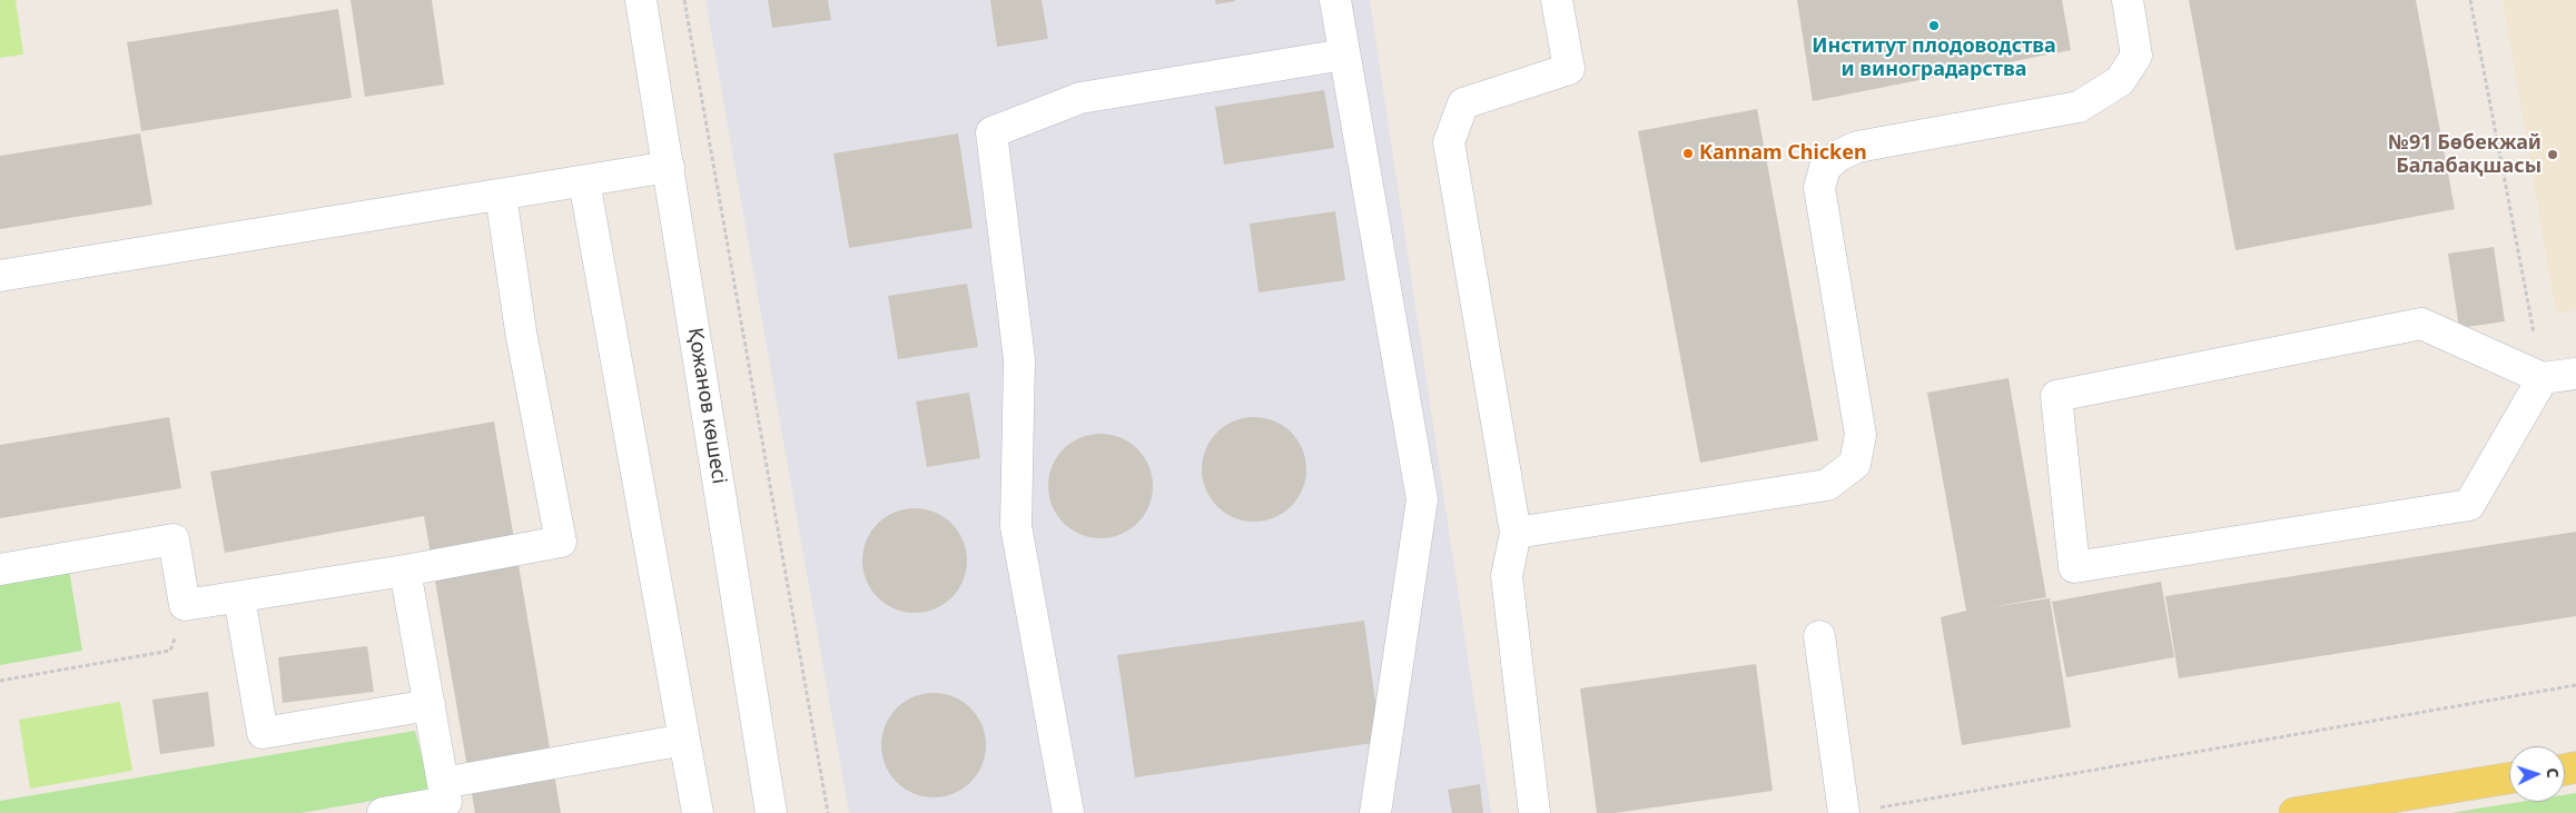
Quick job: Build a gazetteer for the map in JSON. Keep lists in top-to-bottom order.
{
  "streets": {
    "street": ["Қожанов көшесі"]
  },
  "places": ["Институт плодоводства и виноградарства", "Kannam Chicken", "№91 Бөбекжай Балабақшасы"],
  "north": "right"
}
